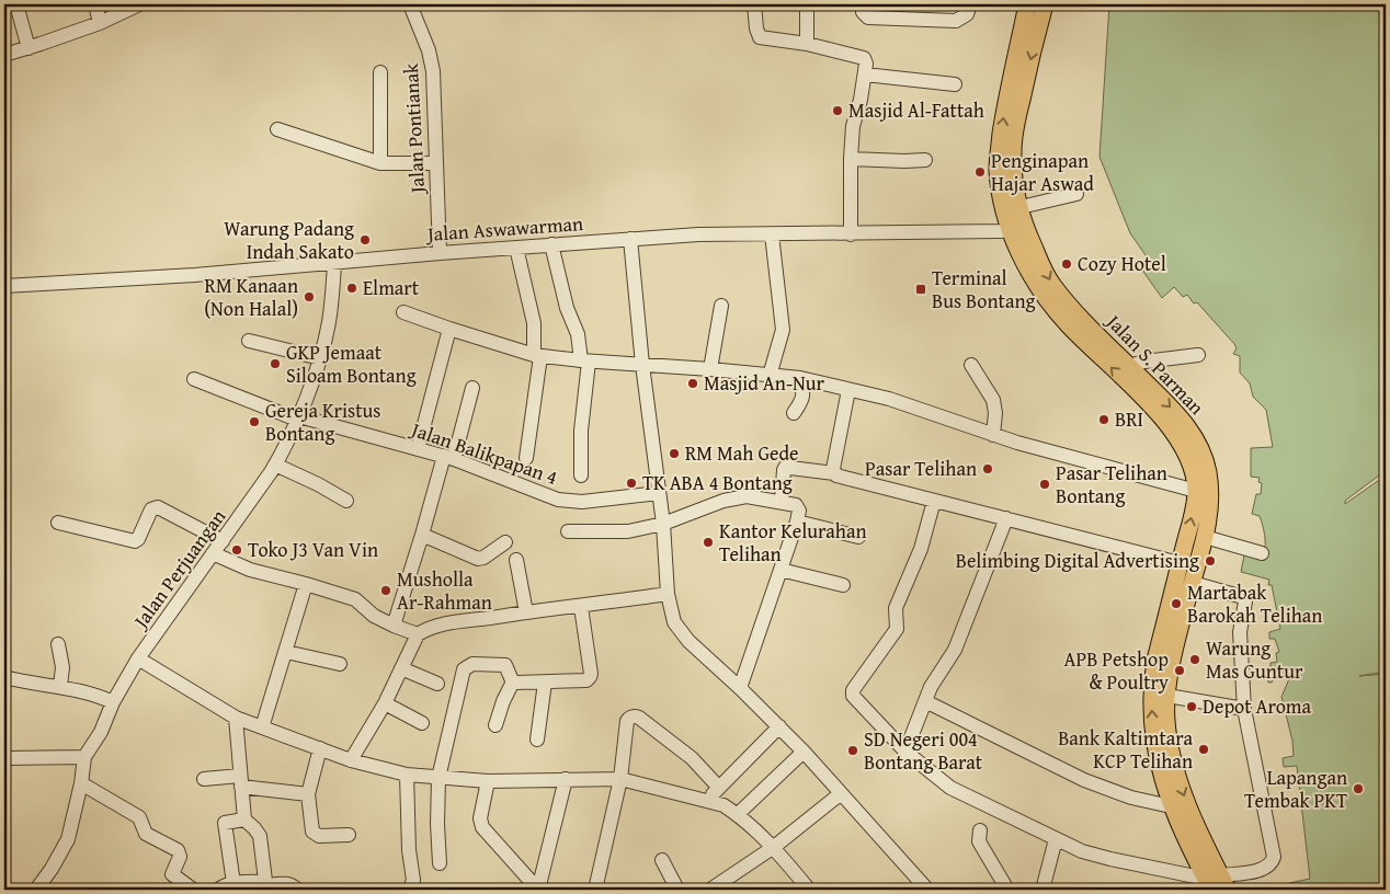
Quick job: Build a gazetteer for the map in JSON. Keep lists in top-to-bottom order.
{
  "streets": {
    "main road": ["Jalan S. Parman"],
    "street": [
      "Jalan Pontianak",
      "Jalan Aswawarman",
      "Jalan Balikpapan 4",
      "Jalan Perjuangan"
    ]
  },
  "crossings": [
    ["Jalan Pontianak", "Jalan Aswawarman"],
    ["Jalan Aswawarman", "Jalan S. Parman"],
    ["Jalan Aswawarman", "Jalan Perjuangan"],
    ["Jalan Balikpapan 4", "Jalan Perjuangan"]
  ],
  "places": {
    "other": [
      "Masjid Al-Fattah",
      "Penginapan Hajar Aswad",
      "Warung Padang Indah Sakato",
      "Cozy Hotel",
      "Elmart",
      "RM Kanaan (Non Halal)",
      "GKP Jemaat Siloam Bontang",
      "Masjid An-Nur",
      "BRI",
      "Gereja Kristus Bontang",
      "RM Mah Gede",
      "Pasar Telihan",
      "TK ABA 4 Bontang",
      "Pasar Telihan Bontang",
      "Kantor Kelurahan Telihan",
      "Toko J3 Van Vin",
      "Belimbing Digital Advertising",
      "Musholla Ar-Rahman",
      "Martabak Barokah Telihan",
      "Warung Mas Guntur",
      "APB Petshop & Poultry",
      "Depot Aroma",
      "Bank Kaltimtara KCP Telihan",
      "SD Negeri 004 Bontang Barat",
      "Lapangan Tembak PKT"
    ],
    "transit": ["Terminal Bus Bontang"]
  }
}
